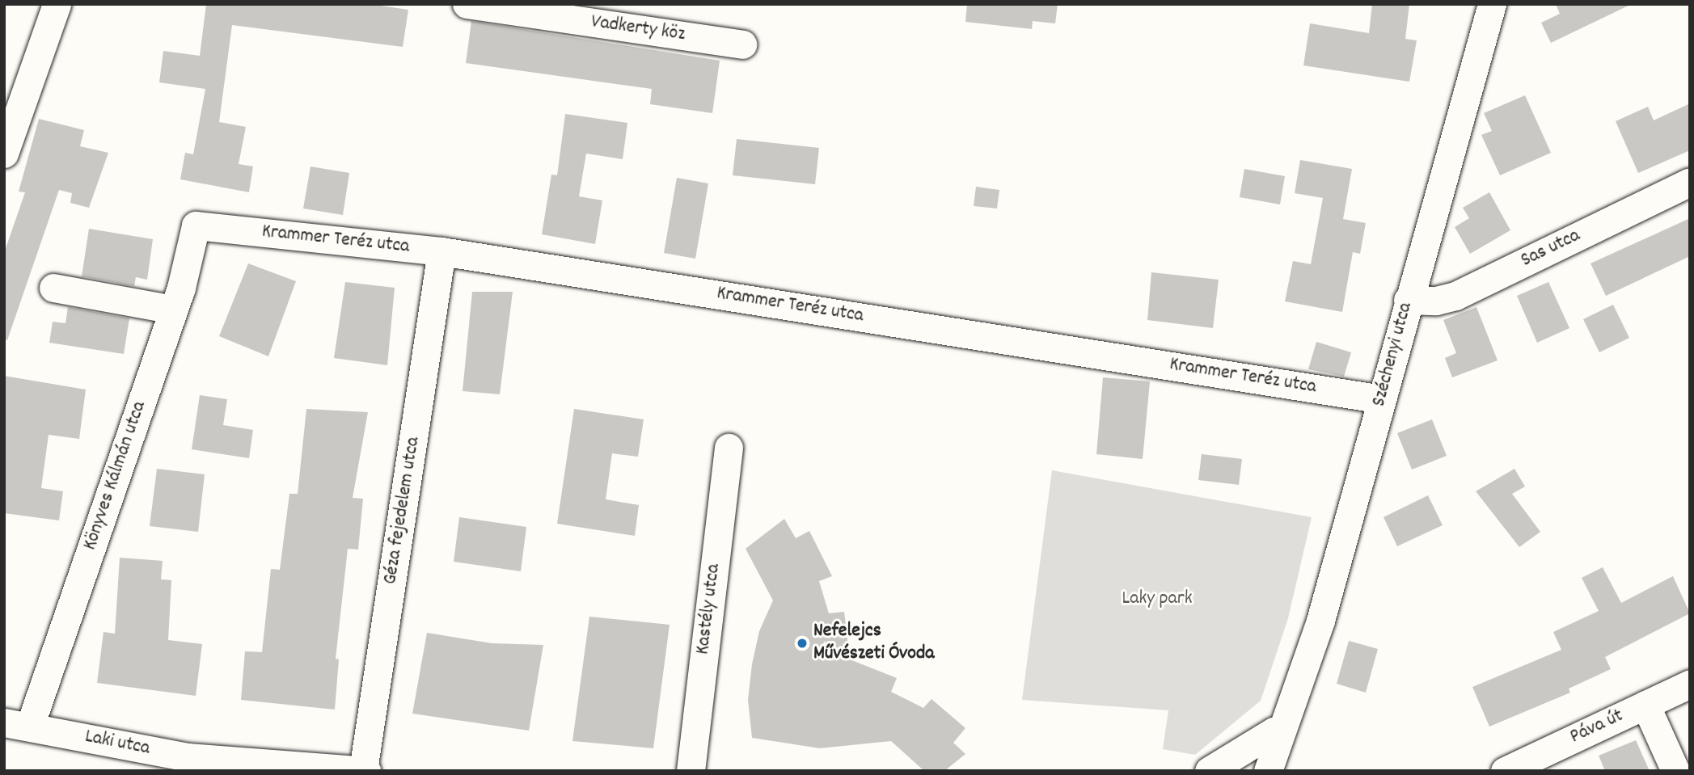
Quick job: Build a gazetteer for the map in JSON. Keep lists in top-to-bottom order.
{
  "streets": {
    "street": [
      "Vadkerty köz",
      "Krammer Teréz utca",
      "Sas utca",
      "Széchenyi utca",
      "Könyves Kálmán utca",
      "Géza fejedelem utca",
      "Kastély utca",
      "Páva út",
      "Laki utca"
    ]
  },
  "crossings": [
    ["Krammer Teréz utca", "Széchenyi utca"],
    ["Krammer Teréz utca", "Könyves Kálmán utca"],
    ["Krammer Teréz utca", "Géza fejedelem utca"],
    ["Sas utca", "Széchenyi utca"],
    ["Könyves Kálmán utca", "Laki utca"],
    ["Géza fejedelem utca", "Laki utca"]
  ],
  "parks": ["Laky park"],
  "places": ["Nefelejcs Művészeti Óvoda"]
}
